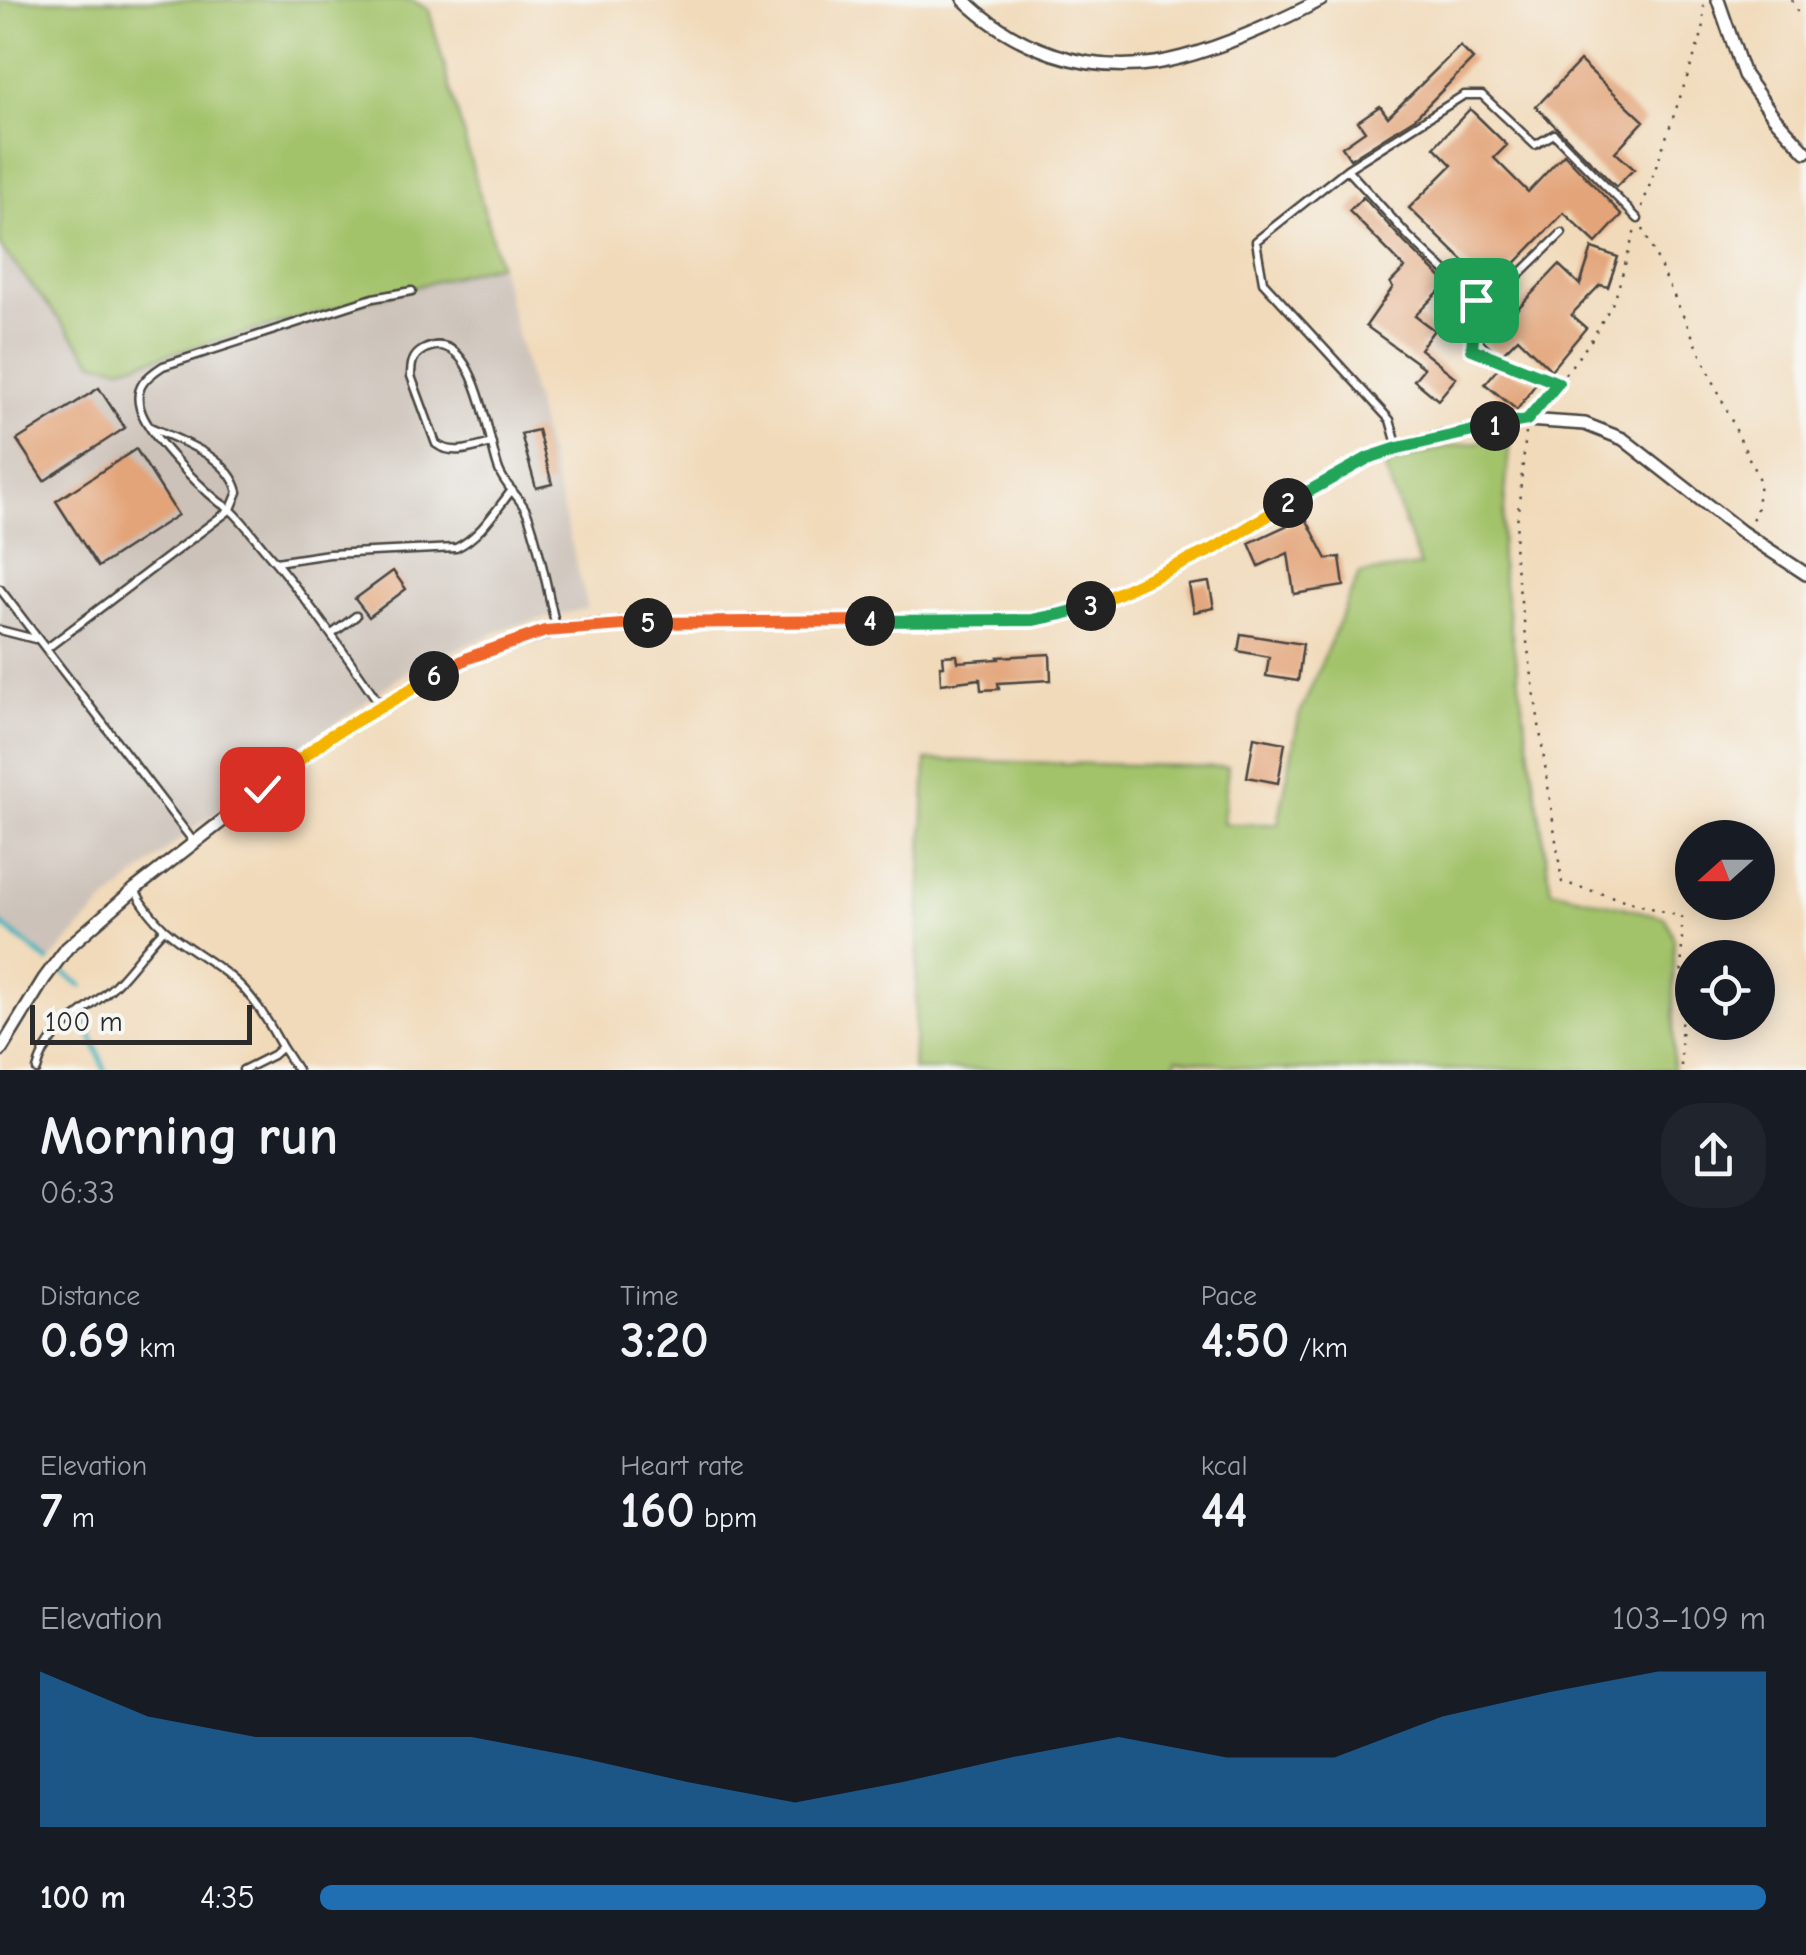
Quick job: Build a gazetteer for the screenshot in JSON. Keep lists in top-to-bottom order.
{
  "scale_bar": "100 m",
  "north": "left",
  "page": {
    "pins": [
      "1",
      "2",
      "3",
      "4",
      "5",
      "6"
    ],
    "scale": "100 m",
    "heading": ["Morning run", "06:33"],
    "stats": [
      ["Distance", "0.69 km"],
      ["Time", "3:20"],
      ["Pace", "4:50 /km"],
      ["Elevation", "7 m"],
      ["Heart rate", "160 bpm"],
      ["kcal", "44"]
    ],
    "chart": ["Elevation", "103–109 m"],
    "list": [
      {
        "name": "100 m",
        "note": "4:35"
      }
    ]
  }
}
